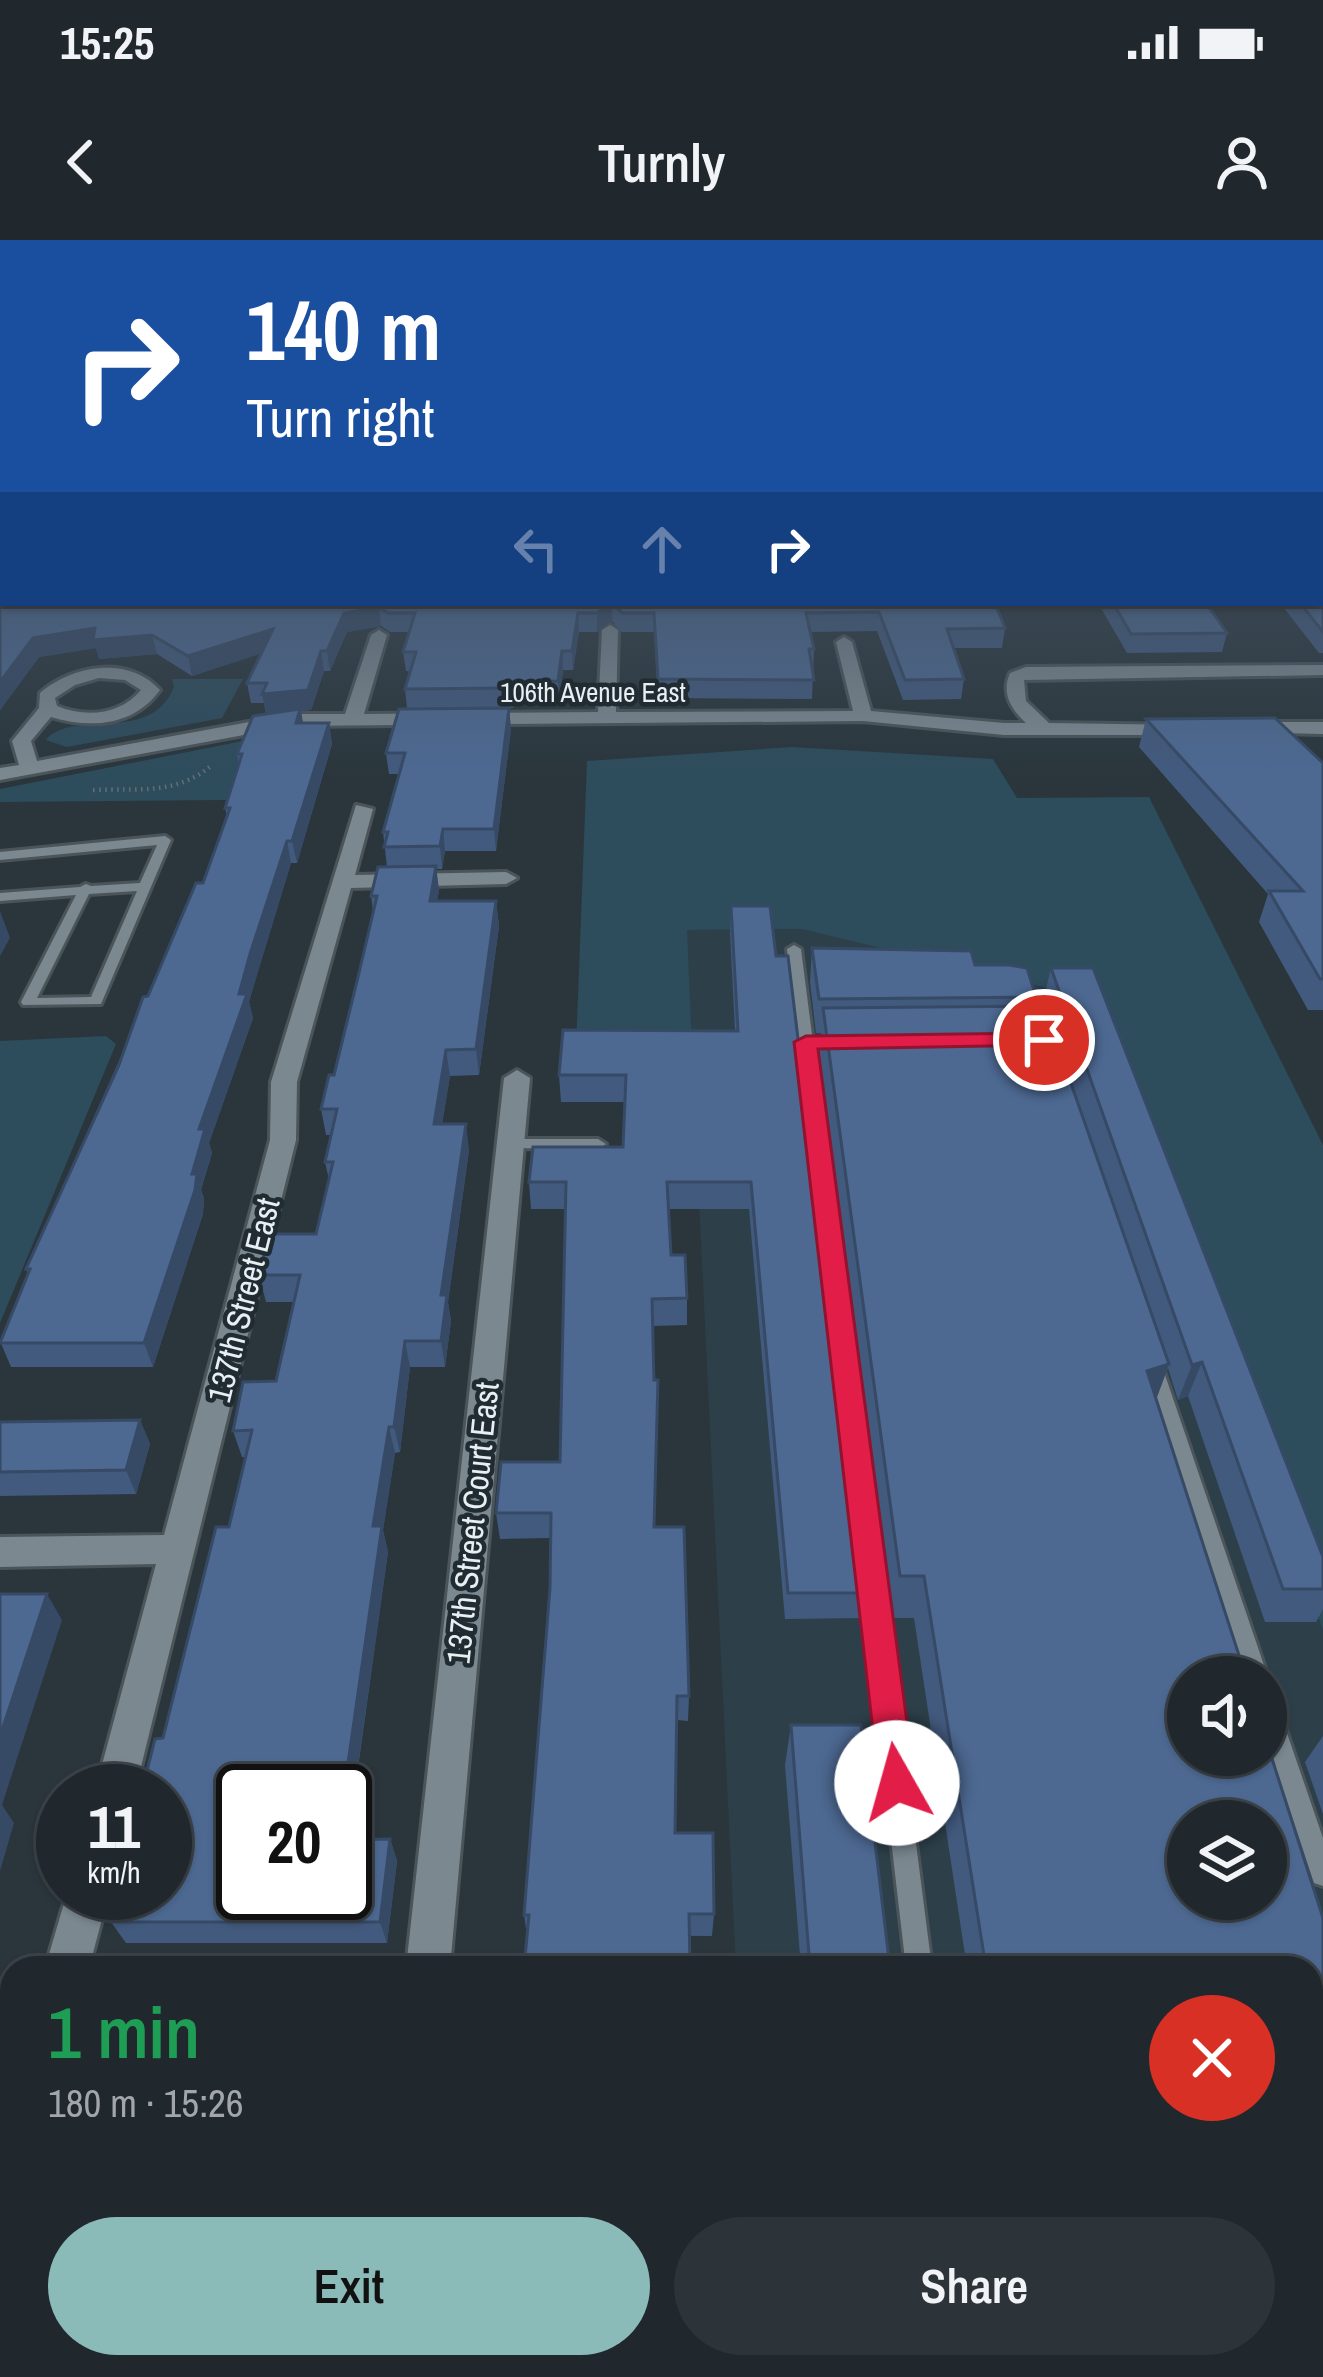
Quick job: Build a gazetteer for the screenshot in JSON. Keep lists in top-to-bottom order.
{
  "streets": {
    "street": ["106th Avenue East", "137th Street East", "137th Street Court East"]
  },
  "page": {
    "status": "15:25",
    "header": "Turnly",
    "turn": ["140 m", "Turn right"],
    "speed": "11 km/h",
    "limit": "20",
    "heading": ["1 min", "180 m · 15:26"],
    "buttons": ["Exit", "Share"]
  }
}
